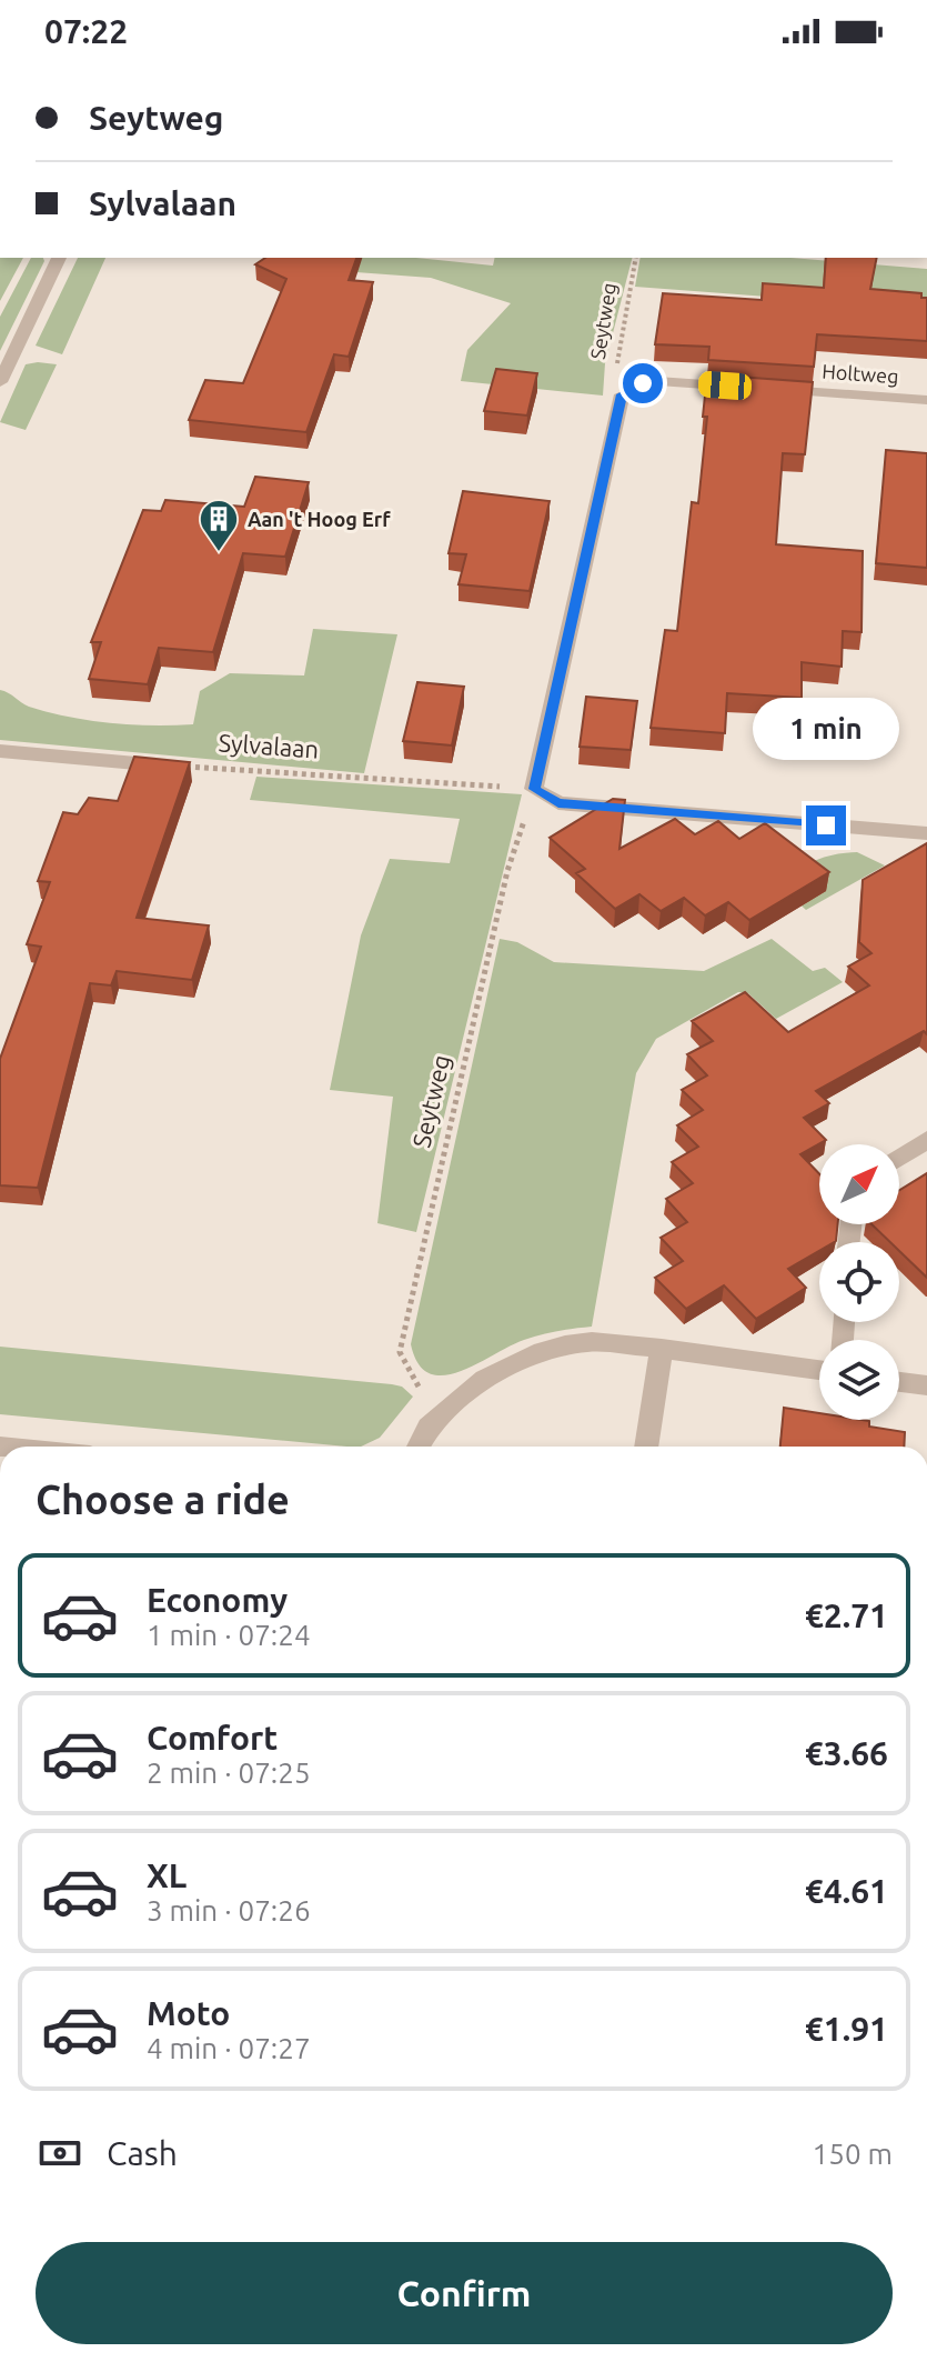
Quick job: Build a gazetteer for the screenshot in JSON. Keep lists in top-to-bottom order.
{
  "streets": {
    "street": ["Seytweg", "Holtweg"],
    "path": ["Sylvalaan"]
  },
  "crossings": [
    ["Seytweg", "Holtweg"],
    ["Seytweg", "Sylvalaan"]
  ],
  "places": {
    "building": ["Aan 't Hoog Erf"]
  },
  "north": "top right",
  "page": {
    "status": "07:22",
    "banner": ["Seytweg", "Sylvalaan"],
    "bubble": "1 min",
    "heading": "Choose a ride",
    "list": [
      {
        "name": "Economy",
        "note": "1 min · 07:24",
        "value": "€2.71"
      },
      {
        "name": "Comfort",
        "note": "2 min · 07:25",
        "value": "€3.66"
      },
      {
        "name": "XL",
        "note": "3 min · 07:26",
        "value": "€4.61"
      },
      {
        "name": "Moto",
        "note": "4 min · 07:27",
        "value": "€1.91"
      }
    ],
    "pay": ["Cash", "150 m"],
    "buttons": "Confirm"
  }
}
